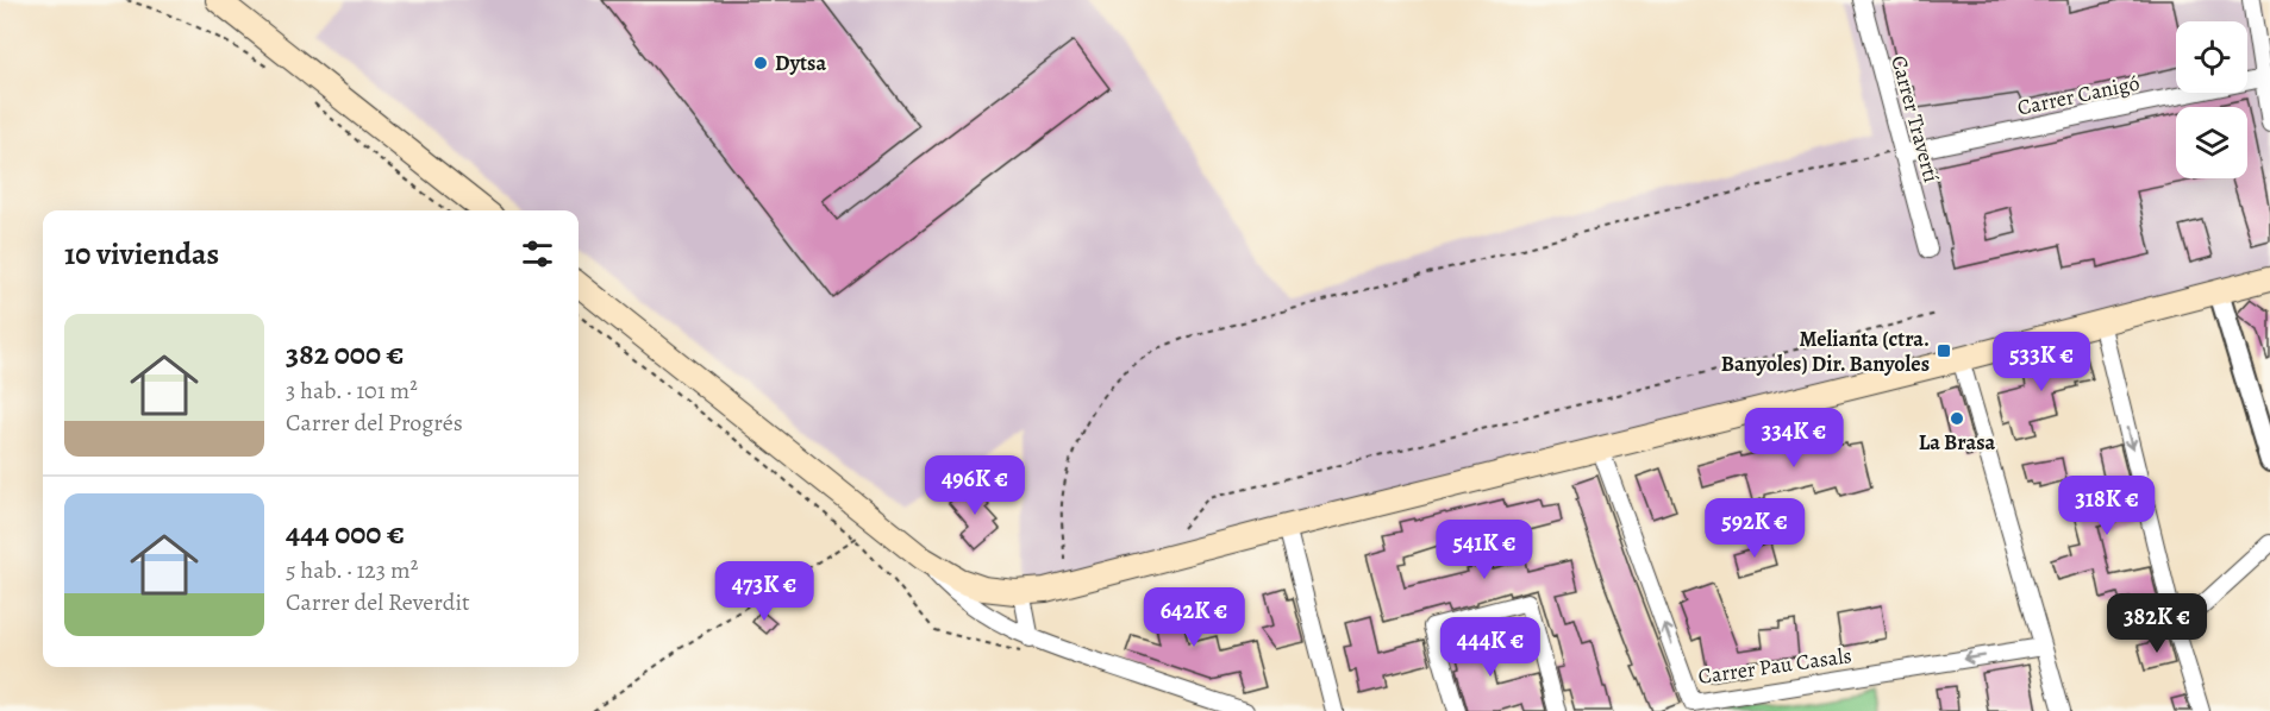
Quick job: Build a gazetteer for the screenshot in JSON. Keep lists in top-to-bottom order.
{
  "streets": {
    "street": ["Carrer Canigó", "Carrer Travertí", "Carrer Pau Casals"]
  },
  "crossings": [
    ["Carrer Canigó", "Carrer Travertí"]
  ],
  "places": {
    "other": ["Dytsa", "La Brasa"],
    "transit": ["Melianta (ctra. Banyoles) Dir. Banyoles"]
  },
  "page": {
    "heading": "10 viviendas",
    "list": [
      {
        "name": "382 000 €",
        "note": "3 hab. · 101 m² · Carrer del Progrés"
      },
      {
        "name": "444 000 €",
        "note": "5 hab. · 123 m² · Carrer del Reverdit"
      }
    ],
    "price": [
      "533K €",
      "334K €",
      "496K €",
      "318K €",
      "592K €",
      "541K €",
      "473K €",
      "642K €",
      "382K €",
      "444K €"
    ]
  }
}
